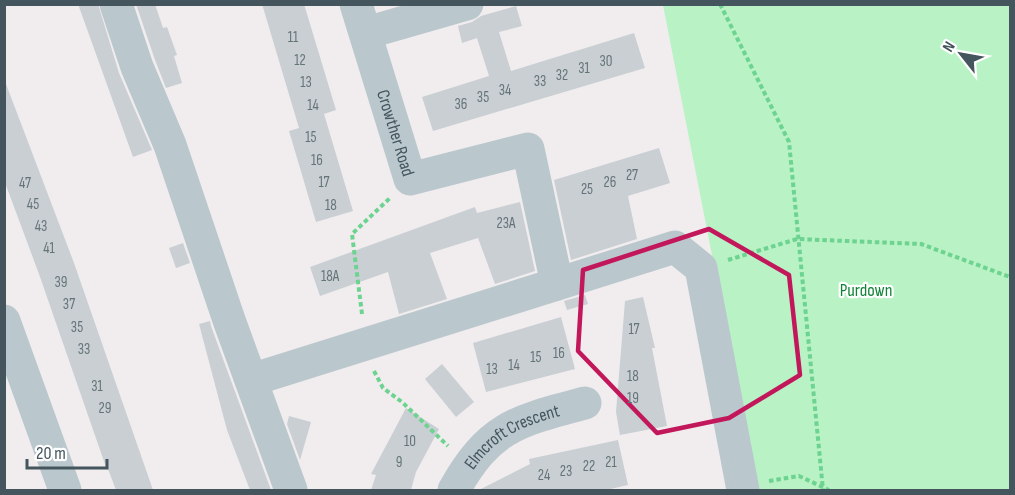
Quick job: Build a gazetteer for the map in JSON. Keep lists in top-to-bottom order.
{
  "streets": {
    "street": ["Crowther Road", "Elmcroft Crescent"]
  },
  "parks": ["Purdown"],
  "house_numbers": [
    "11",
    "12",
    "30",
    "31",
    "32",
    "33",
    "13",
    "34",
    "35",
    "36",
    "14",
    "15",
    "16",
    "27",
    "17",
    "26",
    "47",
    "25",
    "45",
    "18",
    "23A",
    "43",
    "41",
    "18A",
    "39",
    "37",
    "35",
    "17",
    "33",
    "16",
    "15",
    "14",
    "13",
    "18",
    "31",
    "19",
    "29",
    "10",
    "9",
    "21",
    "22",
    "23",
    "24"
  ],
  "scale_bar": "20 m",
  "north": "top left"
}
